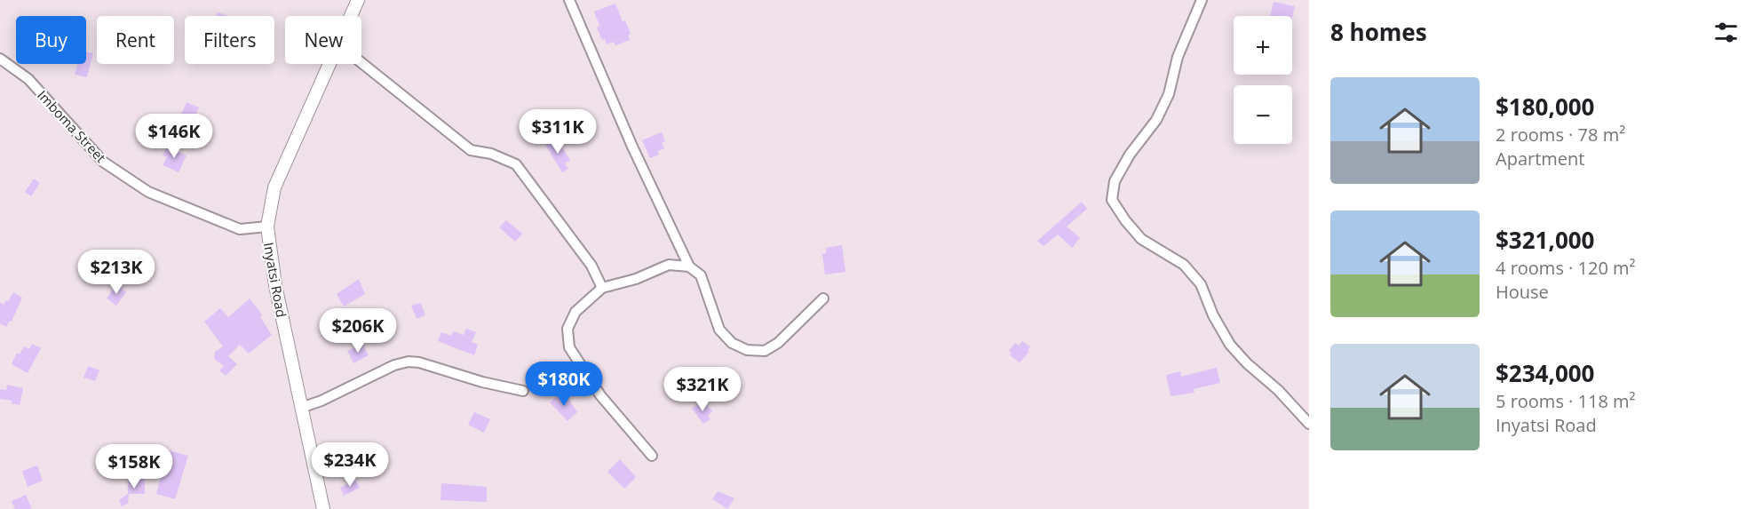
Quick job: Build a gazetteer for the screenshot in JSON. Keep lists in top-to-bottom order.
{
  "streets": {
    "street": ["Imboma Street", "Inyatsi Road"]
  },
  "crossings": [
    ["Imboma Street", "Inyatsi Road"]
  ],
  "page": {
    "heading": "8 homes",
    "map_buttons": ["+", "−"],
    "chip": [
      "Buy",
      "Rent",
      "Filters",
      "New"
    ],
    "list": [
      {
        "name": "$180,000",
        "note": "2 rooms · 78 m² · Apartment"
      },
      {
        "name": "$321,000",
        "note": "4 rooms · 120 m² · House"
      },
      {
        "name": "$234,000",
        "note": "5 rooms · 118 m² · Inyatsi Road"
      }
    ],
    "price": [
      "$311K",
      "$146K",
      "$213K",
      "$206K",
      "$180K",
      "$321K",
      "$234K",
      "$158K"
    ]
  }
}
